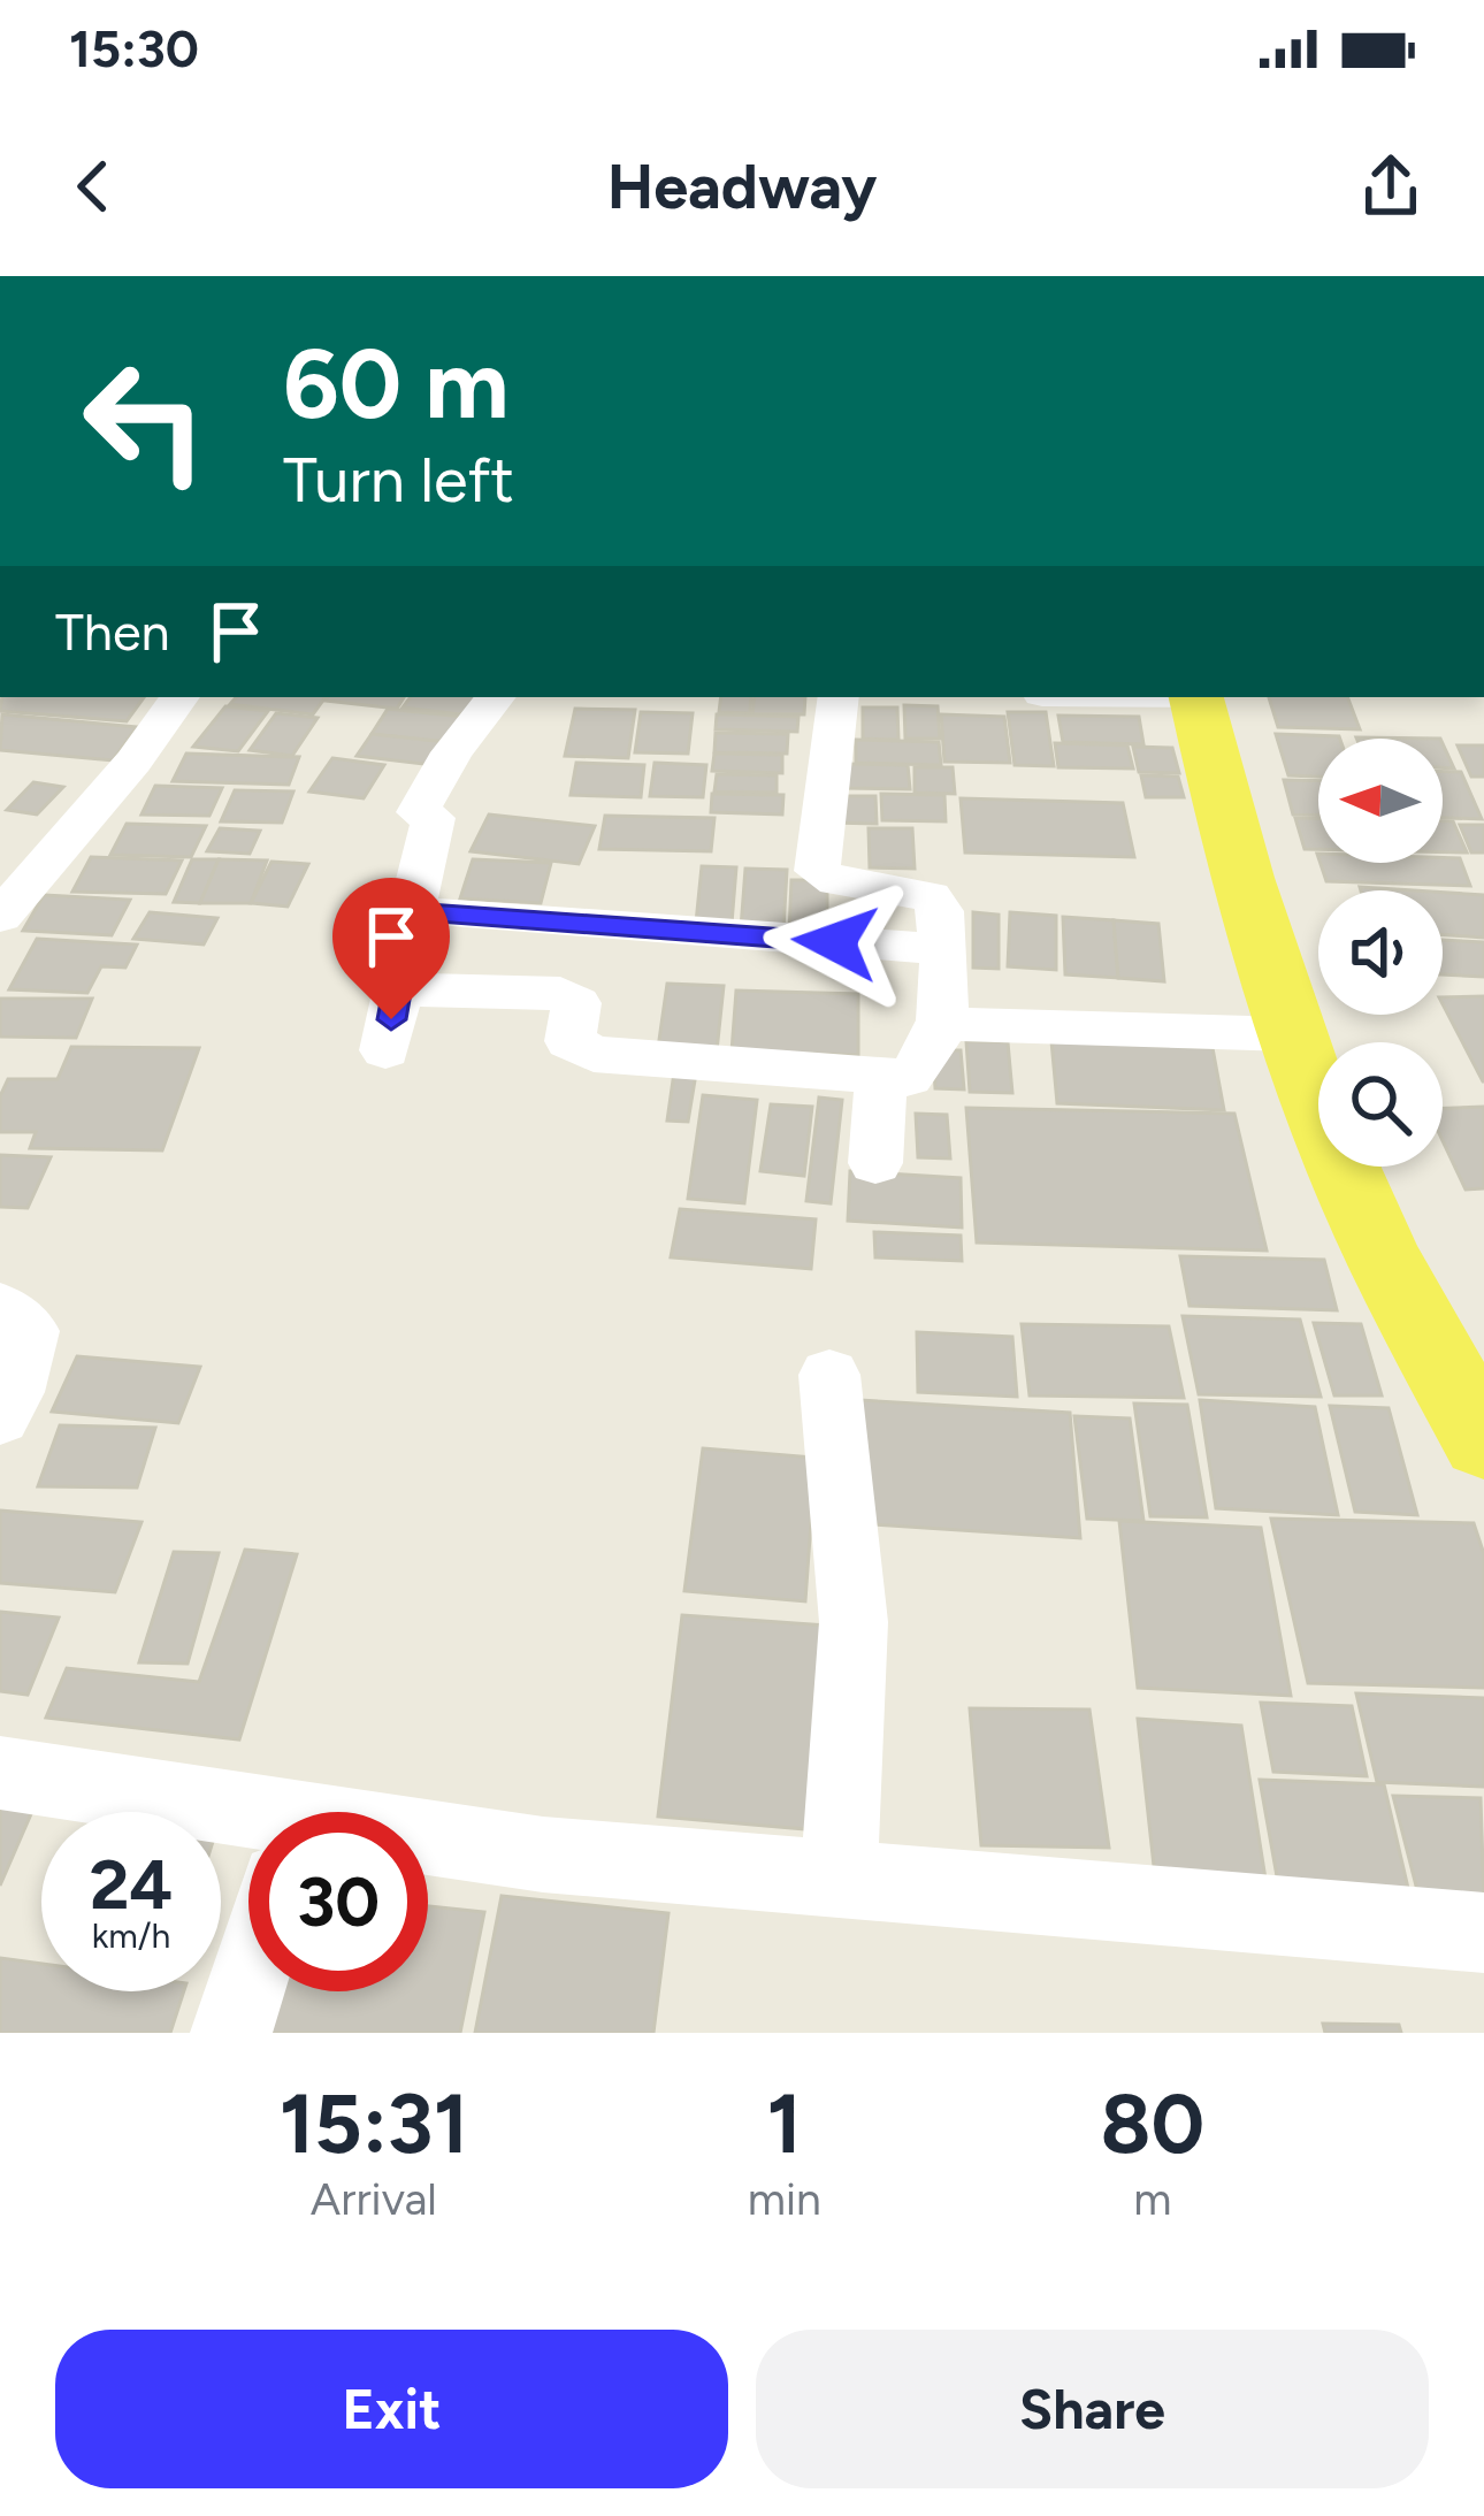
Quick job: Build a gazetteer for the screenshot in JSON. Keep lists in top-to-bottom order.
{
  "north": "left",
  "page": {
    "status": "15:30",
    "header": "Headway",
    "turn": ["60 m", "Turn left"],
    "then": "Then",
    "speed": "24 km/h",
    "limit": "30",
    "eta": [
      "15:31",
      "Arrival",
      "1",
      "min",
      "80",
      "m"
    ],
    "buttons": ["Exit", "Share"]
  }
}
